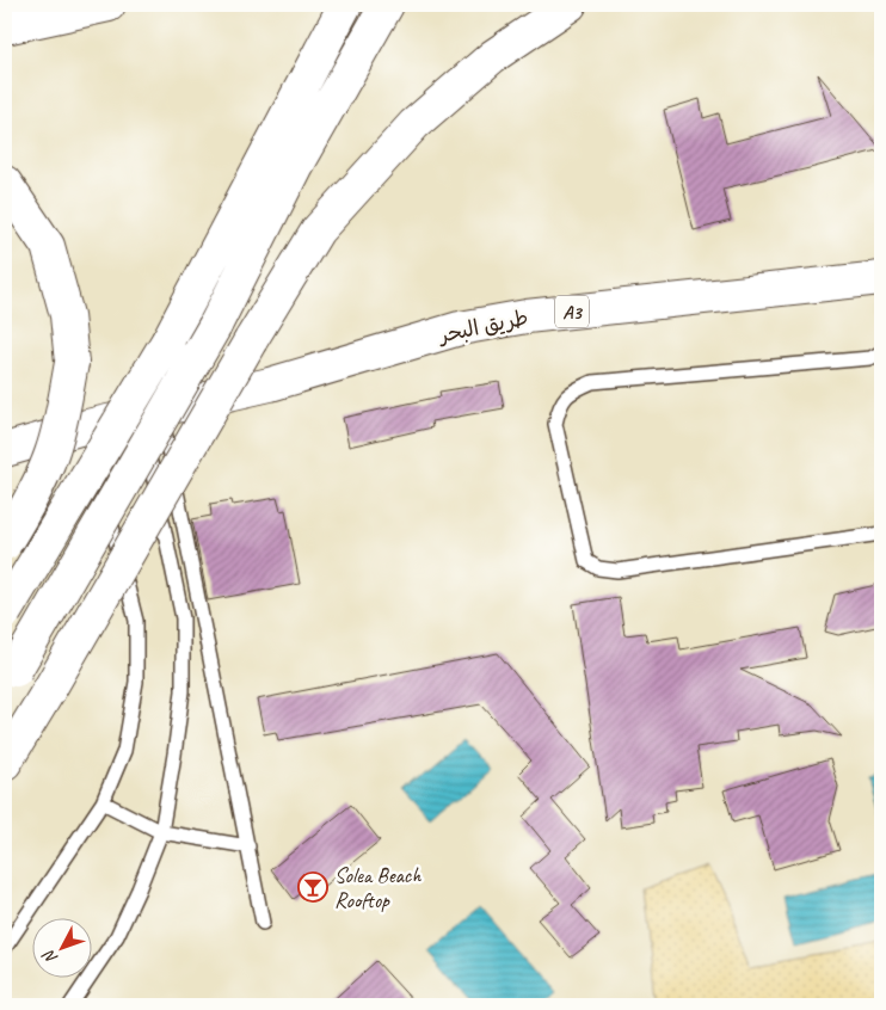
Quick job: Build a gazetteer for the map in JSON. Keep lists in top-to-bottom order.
{
  "streets": {
    "highway": ["A3", "طريق البحر"]
  },
  "crossings": [
    ["A3", "طريق البحر"]
  ],
  "places": {
    "bar": ["Solea Beach Rooftop"]
  },
  "north": "bottom left"
}
